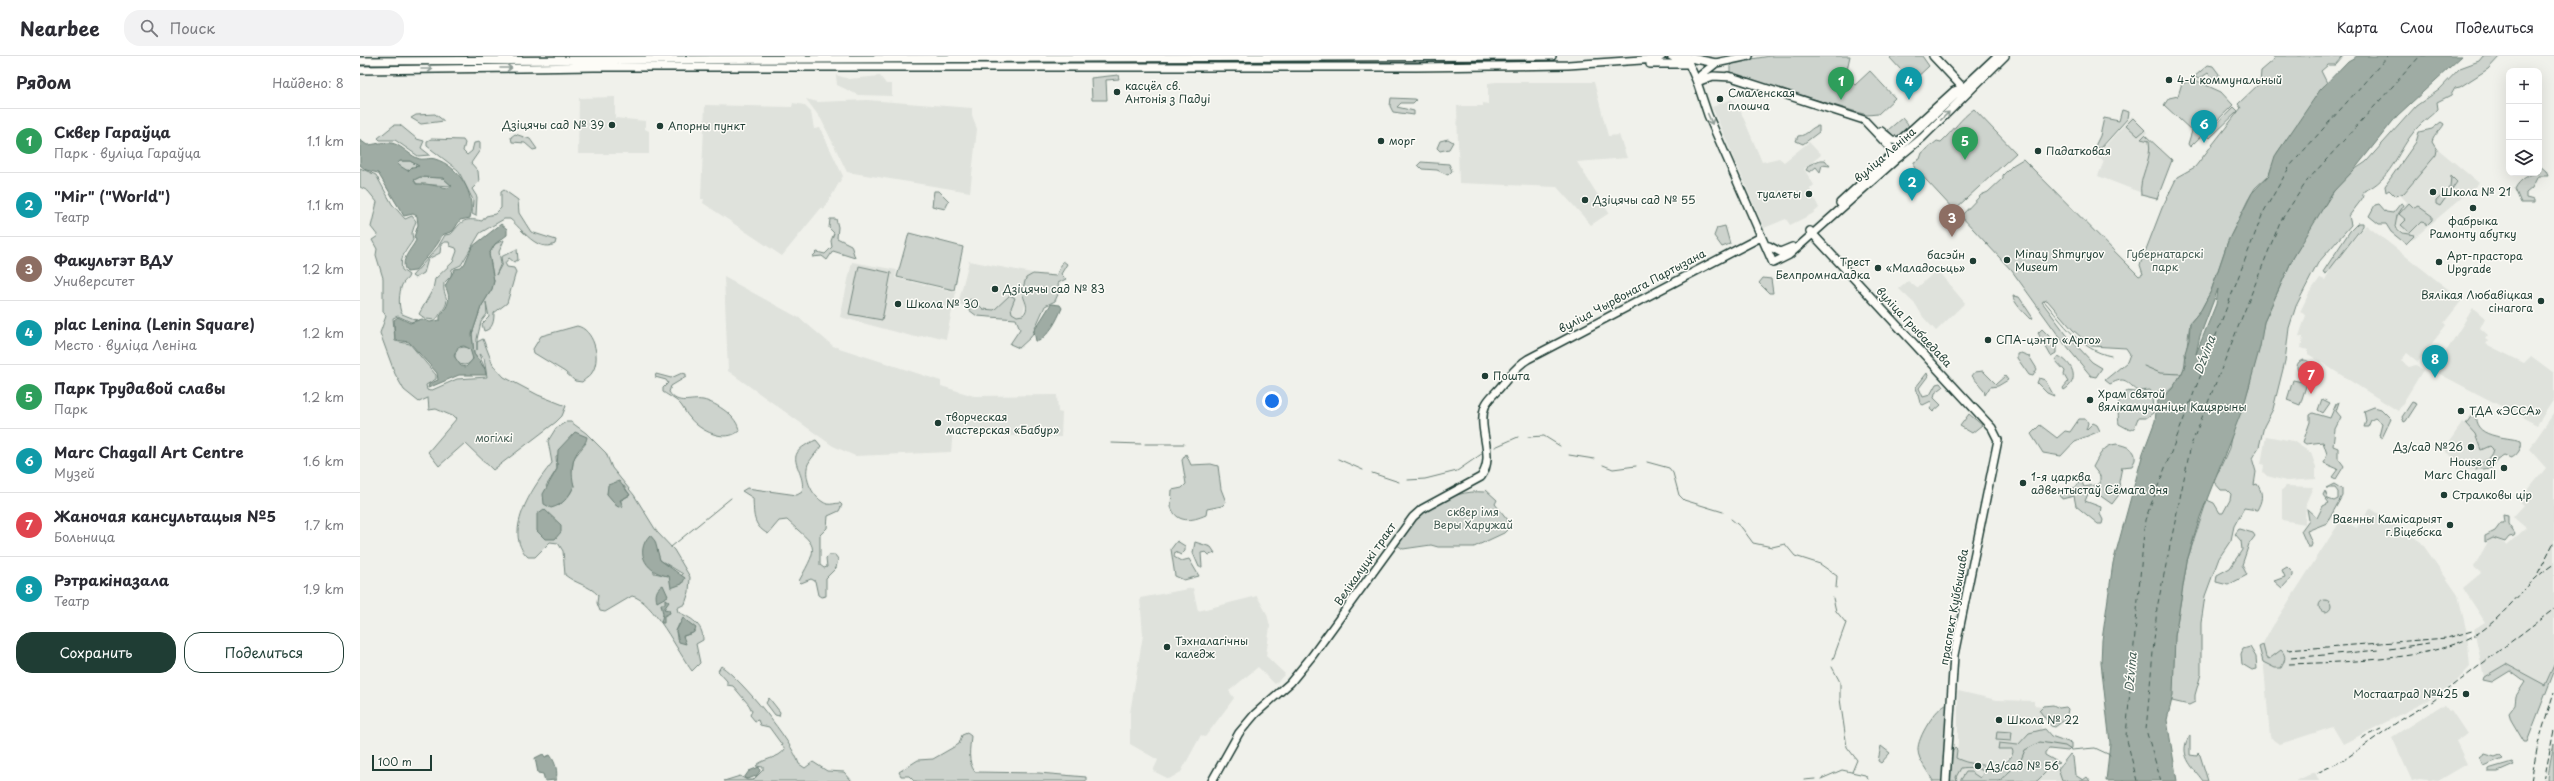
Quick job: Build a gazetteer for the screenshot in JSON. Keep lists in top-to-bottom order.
{
  "streets": {
    "main road": [
      "вуліца Леніна",
      "вуліца Чырвонага Партызана",
      "вуліца Грыбаедава",
      "Велікалуцкі тракт",
      "праспект Куйбышава"
    ]
  },
  "crossings": [
    ["вуліца Леніна", "вуліца Грыбаедава"],
    ["вуліца Чырвонага Партызана", "Велікалуцкі тракт"],
    ["вуліца Грыбаедава", "праспект Куйбышава"]
  ],
  "water": ["Dźvina"],
  "parks": ["Губернатарскі парк", "могілкі", "сквер імя Веры Харужай"],
  "places": [
    "4-й коммунальный",
    "касцёл св. Антонія з Падуі",
    "Смаленская плошча",
    "Дзіцячы сад № 39",
    "Апорны пункт",
    "морг",
    "Падатковая",
    "Школа № 21",
    "туалеты",
    "Дзіцячы сад № 55",
    "фабрыка Рамонту абутку",
    "Minay Shmyryov Museum",
    "басэйн «Маладосьць»",
    "Арт-прастора Upgrade",
    "Трест Белпромналадка",
    "Дзіцячы сад № 83",
    "Вялікая Любавіцкая сінагога",
    "Школа № 30",
    "СПА-цэнтр «Арго»",
    "Пошта",
    "Храм святой вялікамучаніцы Кацярыны",
    "ТДА «ЭССА»",
    "творческая мастерская «Бабур»",
    "Дз/сад №26",
    "House of Marc Chagall",
    "1-я царква адвентыстаў Сёмага дня",
    "Стралковы цір",
    "Ваенны Камісарыят г.Віцебска",
    "Тэхналагічны каледж",
    "Мостаатрад №425",
    "Школа № 22",
    "Дз/сад № 56"
  ],
  "scale_bar": "100 m",
  "page": {
    "header": "Nearbee",
    "search": "Поиск",
    "nav": ["Карта", "Слои", "Поделиться"],
    "heading": ["Рядом", "Найдено: 8"],
    "pins": [
      "1",
      "4",
      "6",
      "5",
      "2",
      "3",
      "8",
      "7"
    ],
    "map_buttons": ["+", "−"],
    "list": [
      {
        "mark": "1",
        "name": "Сквер Гараўца",
        "note": "Парк · вуліца Гараўца",
        "value": "1.1 km"
      },
      {
        "mark": "2",
        "name": "\"Mir\" (\"World\")",
        "note": "Театр",
        "value": "1.1 km"
      },
      {
        "mark": "3",
        "name": "Факультэт ВДУ",
        "note": "Университет",
        "value": "1.2 km"
      },
      {
        "mark": "4",
        "name": "plac Lenina (Lenin Square)",
        "note": "Место · вуліца Леніна",
        "value": "1.2 km"
      },
      {
        "mark": "5",
        "name": "Парк Трудавой славы",
        "note": "Парк",
        "value": "1.2 km"
      },
      {
        "mark": "6",
        "name": "Marc Chagall Art Centre",
        "note": "Музей",
        "value": "1.6 km"
      },
      {
        "mark": "7",
        "name": "Жаночая кансультацыя №5",
        "note": "Больница",
        "value": "1.7 km"
      },
      {
        "mark": "8",
        "name": "Рэтракіназала",
        "note": "Театр",
        "value": "1.9 km"
      }
    ],
    "buttons": ["Сохранить", "Поделиться"],
    "scale": "100 m"
  }
}
